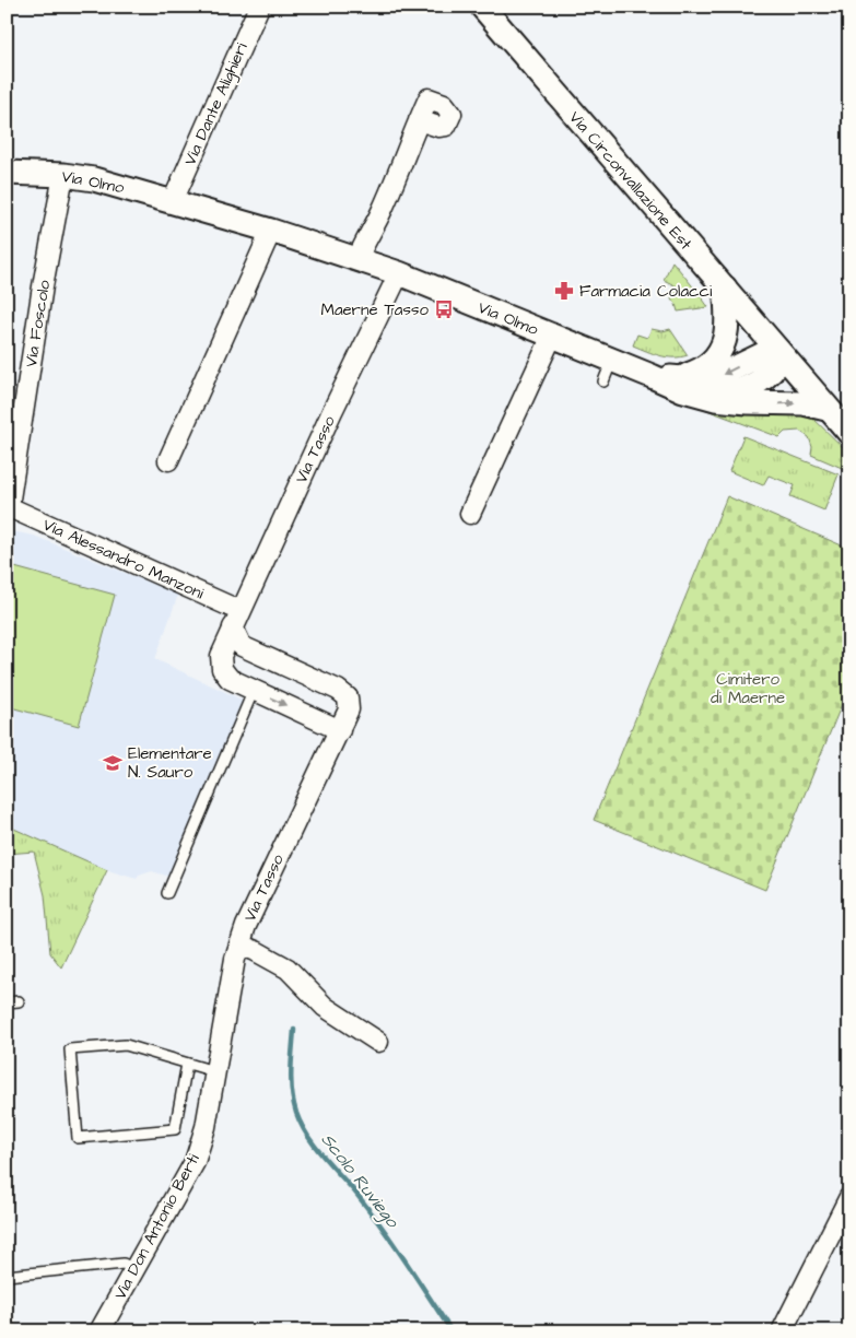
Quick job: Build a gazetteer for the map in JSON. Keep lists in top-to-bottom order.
{
  "streets": {
    "street": [
      "Via Dante Alighieri",
      "Via Circonvallazione Est",
      "Via Olmo",
      "Via Foscolo",
      "Via Tasso",
      "Via Alessandro Manzoni",
      "Via Don Antonio Berti"
    ]
  },
  "crossings": [
    ["Via Dante Alighieri", "Via Olmo"],
    ["Via Circonvallazione Est", "Via Olmo"],
    ["Via Olmo", "Via Foscolo"],
    ["Via Olmo", "Via Tasso"],
    ["Via Foscolo", "Via Alessandro Manzoni"],
    ["Via Tasso", "Via Alessandro Manzoni"],
    ["Via Tasso", "Via Don Antonio Berti"]
  ],
  "water": ["Scolo Ruviego"],
  "parks": ["Cimitero di Maerne"],
  "places": {
    "pharmacy": ["Farmacia Colacci"],
    "bus stop": ["Maerne Tasso"],
    "school or university": ["Elementare N. Sauro"]
  }
}
